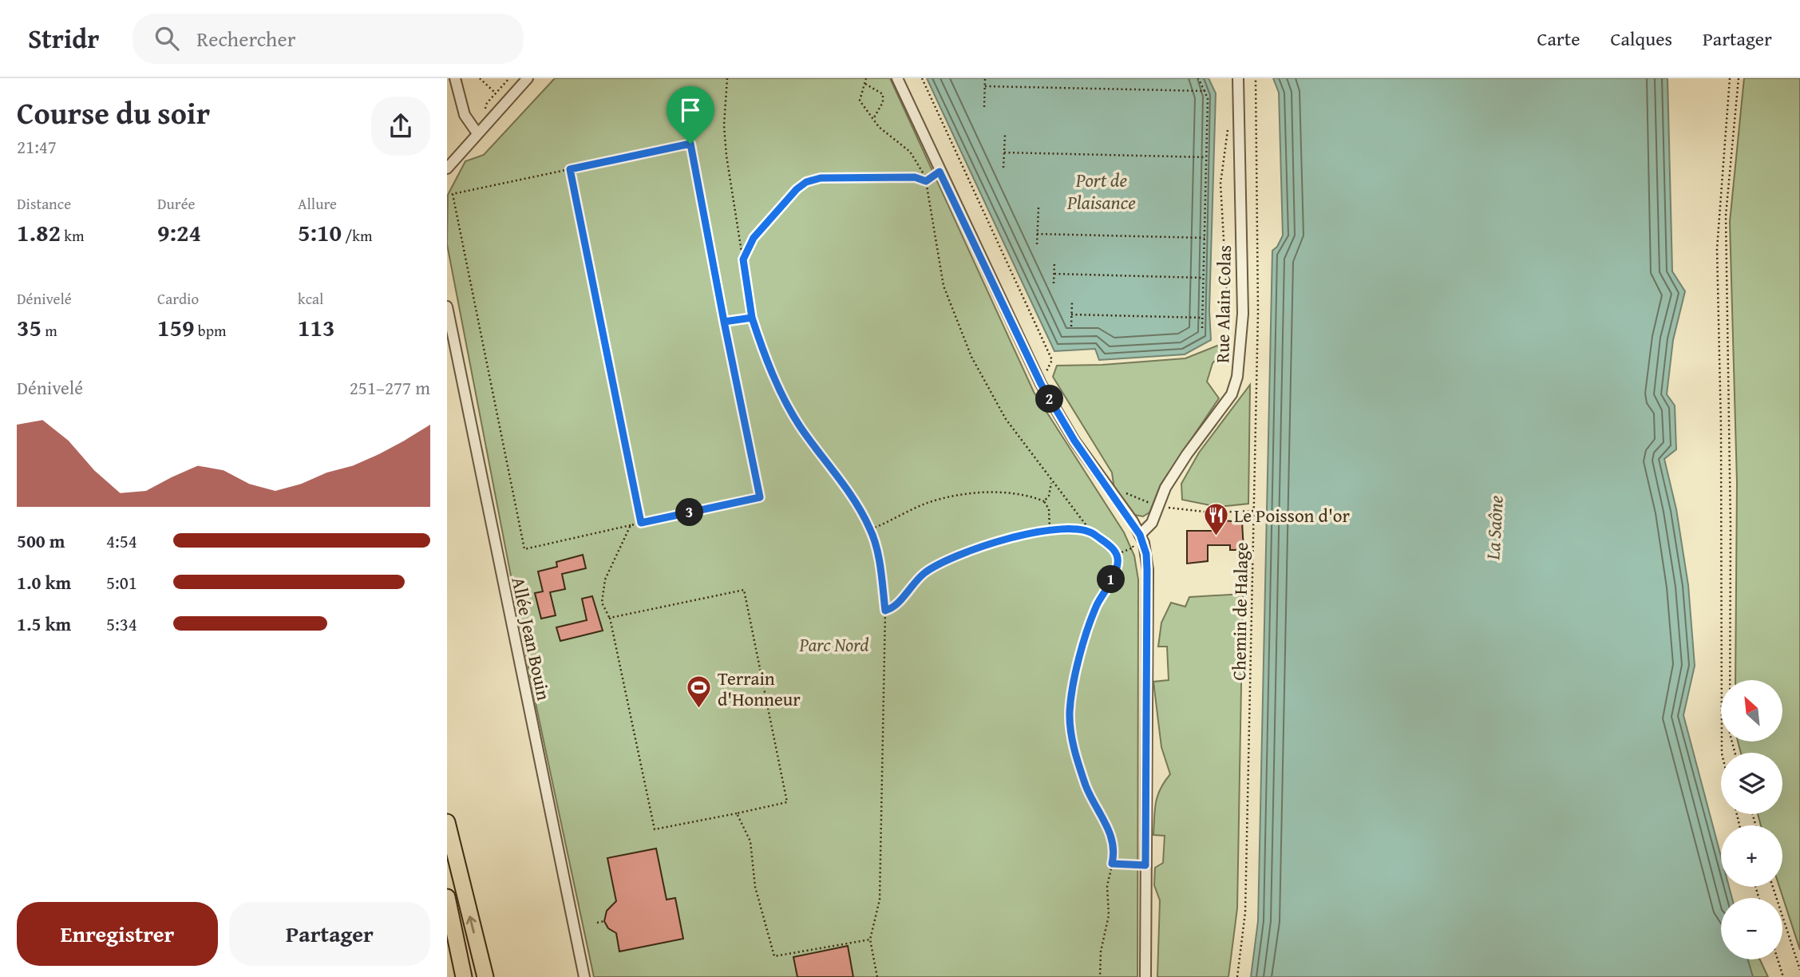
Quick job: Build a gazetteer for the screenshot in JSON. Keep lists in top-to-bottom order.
{
  "streets": {
    "street": ["Rue Alain Colas", "Allée Jean Bouin"],
    "path": ["Chemin de Halage"]
  },
  "water": ["Port de Plaisance", "La Saône"],
  "parks": ["Parc Nord"],
  "places": {
    "restaurant": ["Le Poisson d'or"],
    "sports": ["Terrain d'Honneur"]
  },
  "north": "top left",
  "page": {
    "header": "Stridr",
    "search": "Rechercher",
    "nav": ["Carte", "Calques", "Partager"],
    "heading": ["Course du soir", "21:47"],
    "stats": [
      ["Distance", "1.82 km"],
      ["Durée", "9:24"],
      ["Allure", "5:10 /km"],
      ["Dénivelé", "35 m"],
      ["Cardio", "159 bpm"],
      ["kcal", "113"]
    ],
    "chart": ["Dénivelé", "251–277 m"],
    "pins": ["2", "3", "1"],
    "list": [
      {
        "name": "500 m",
        "note": "4:54"
      },
      {
        "name": "1.0 km",
        "note": "5:01"
      },
      {
        "name": "1.5 km",
        "note": "5:34"
      }
    ],
    "map_buttons": ["+", "−"],
    "buttons": ["Enregistrer", "Partager"]
  }
}
